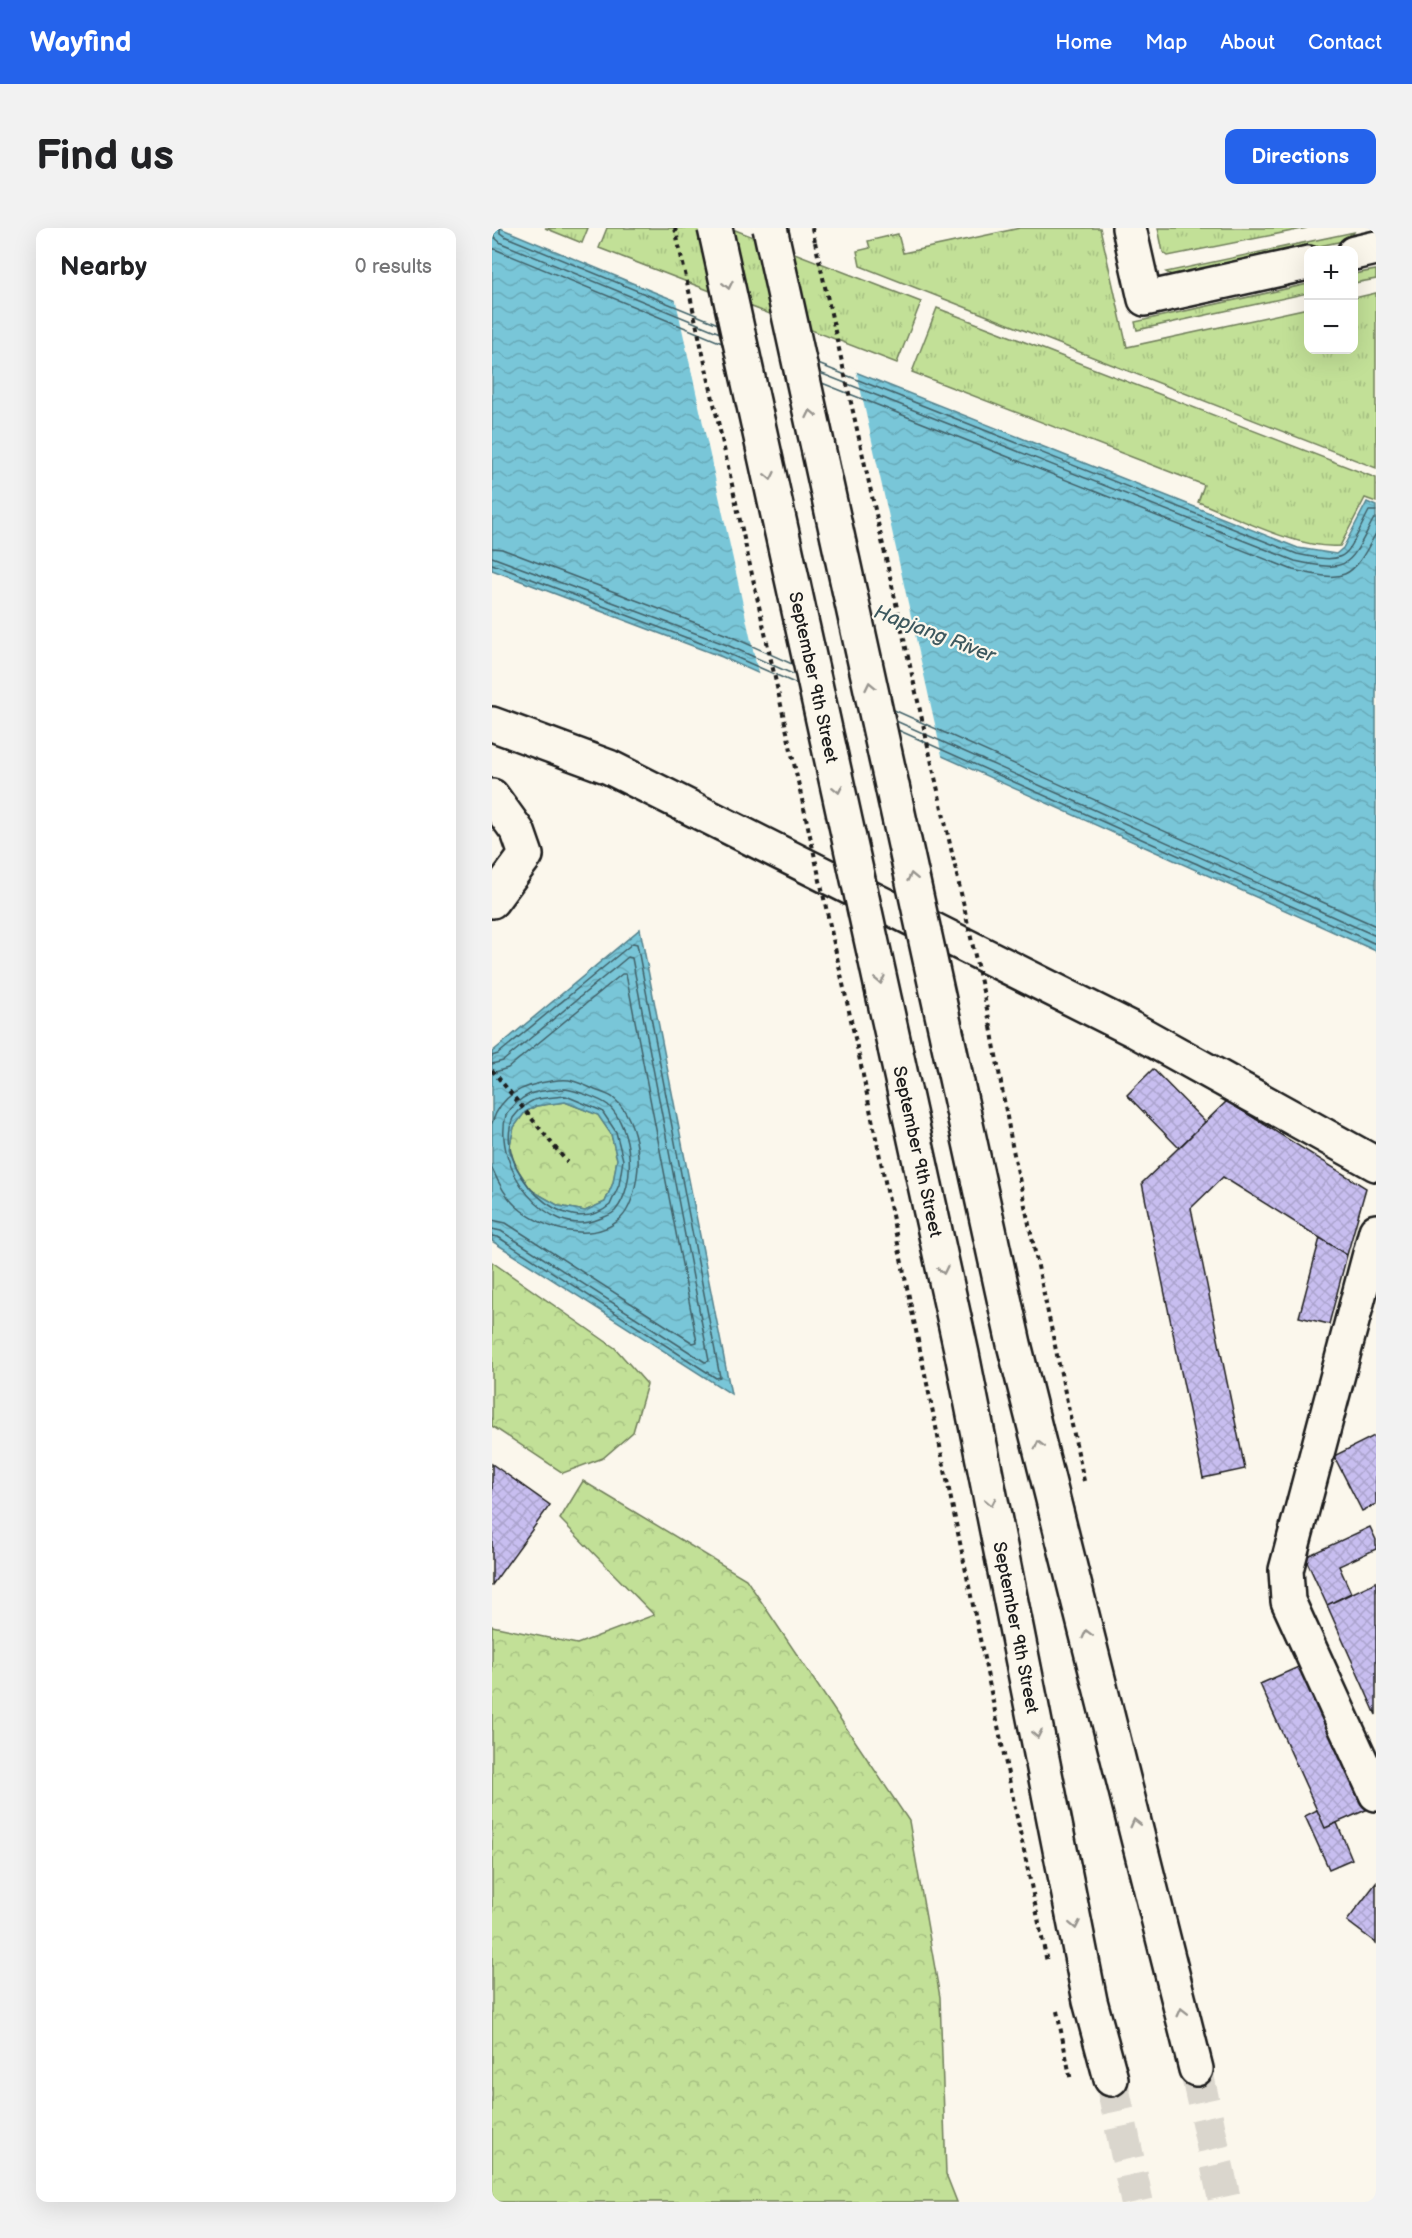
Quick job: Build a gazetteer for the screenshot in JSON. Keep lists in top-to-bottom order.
{
  "streets": {
    "main road": ["September 9th Street"]
  },
  "water": ["Hapjang River"],
  "page": {
    "header": "Wayfind",
    "nav": [
      "Home",
      "Map",
      "About",
      "Contact"
    ],
    "buttons": "Directions",
    "title": "Find us",
    "heading": ["Nearby", "0 results"],
    "map_buttons": ["+", "−"]
  }
}
